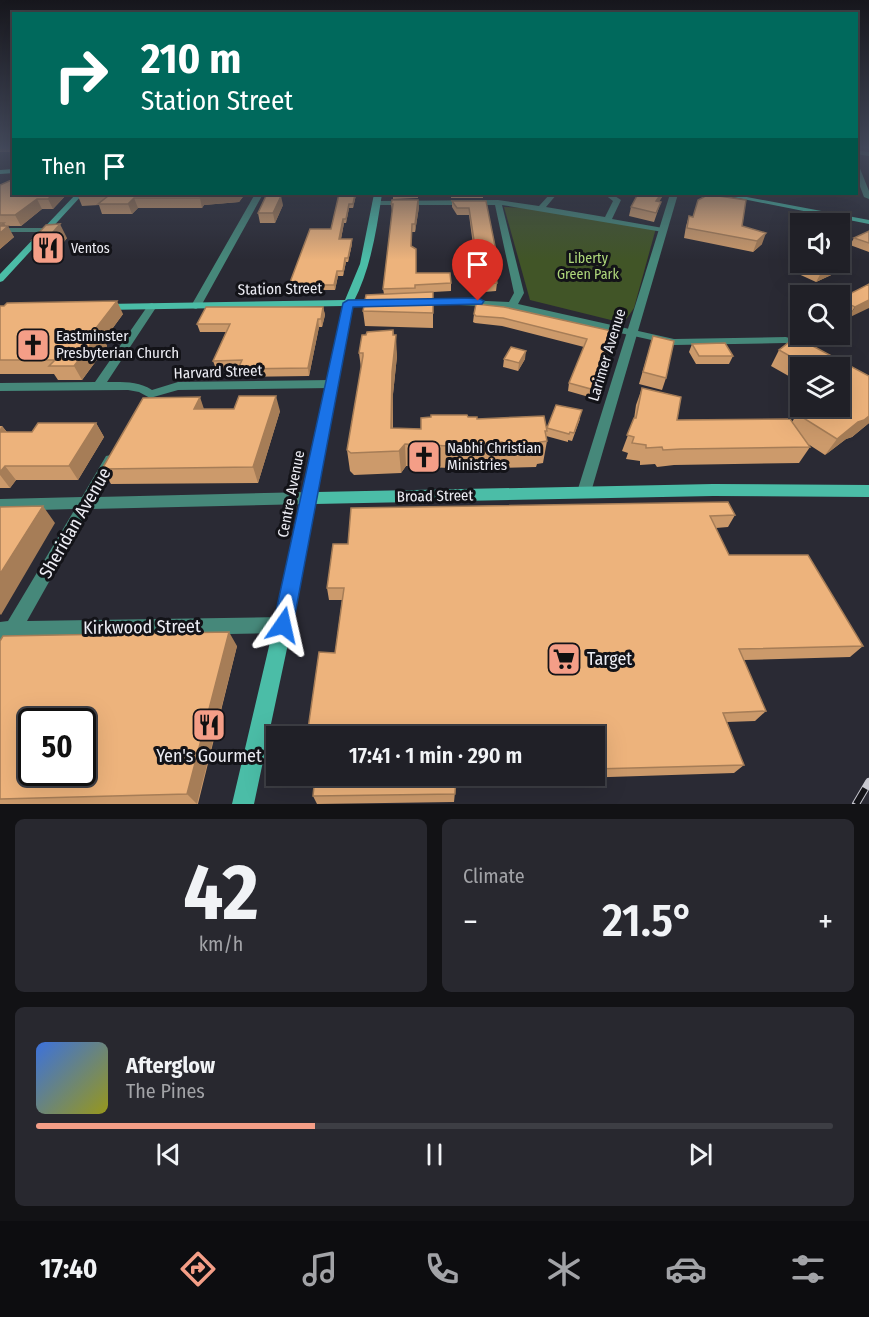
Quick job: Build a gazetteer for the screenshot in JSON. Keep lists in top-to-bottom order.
{
  "streets": {
    "main road": ["Station Street", "Centre Avenue", "Broad Street"],
    "street": [
      "Larimer Avenue",
      "Harvard Street",
      "Sheridan Avenue",
      "Kirkwood Street"
    ]
  },
  "crossings": [
    ["Station Street", "Centre Avenue"],
    ["Larimer Avenue", "Broad Street"],
    ["Harvard Street", "Centre Avenue"],
    ["Centre Avenue", "Broad Street"],
    ["Centre Avenue", "Kirkwood Street"],
    ["Broad Street", "Sheridan Avenue"],
    ["Sheridan Avenue", "Kirkwood Street"]
  ],
  "parks": ["Liberty Green Park"],
  "places": {
    "restaurant": ["Ventos", "Yen's Gourmet"],
    "church": ["Eastminster Presbyterian Church", "Nabhi Christian Ministries"],
    "supermarket": ["Target"]
  },
  "page": {
    "turn": ["210 m", "Station Street"],
    "then": "Then",
    "limit": "50",
    "trip": "17:41 · 1 min · 290 m",
    "tile": [
      ["42", "km/h"],
      "Climate"
    ],
    "heat": ["−", "21.5°", "+"],
    "song": ["Afterglow", "The Pines"],
    "tabs": "17:40"
  }
}
